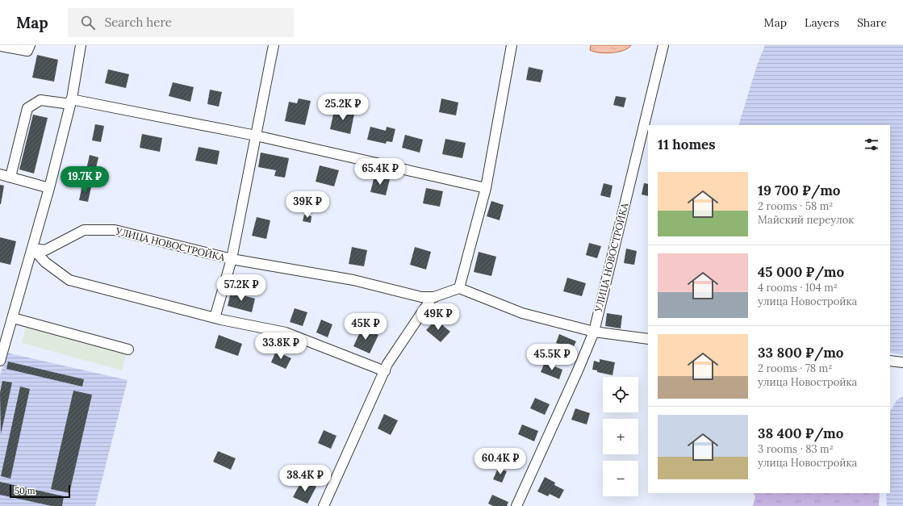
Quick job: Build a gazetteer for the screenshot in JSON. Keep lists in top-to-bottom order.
{
  "streets": {
    "street": ["УЛИЦА НОВОСТРОЙКА"]
  },
  "scale_bar": "50 m",
  "page": {
    "header": "Map",
    "search": "Search here",
    "nav": ["Map", "Layers", "Share"],
    "price": [
      "25.2K ₽",
      "65.4K ₽",
      "19.7K ₽",
      "39K ₽",
      "57.2K ₽",
      "49K ₽",
      "45K ₽",
      "33.8K ₽",
      "45.5K ₽",
      "60.4K ₽",
      "38.4K ₽"
    ],
    "heading": "11 homes",
    "list": [
      {
        "name": "19 700 ₽/mo",
        "note": "2 rooms · 58 m² · Майский переулок"
      },
      {
        "name": "45 000 ₽/mo",
        "note": "4 rooms · 104 m² · улица Новостройка"
      },
      {
        "name": "33 800 ₽/mo",
        "note": "2 rooms · 78 m² · улица Новостройка"
      },
      {
        "name": "38 400 ₽/mo",
        "note": "3 rooms · 83 m² · улица Новостройка"
      }
    ],
    "map_buttons": ["+", "−"],
    "scale": "50 m"
  }
}
